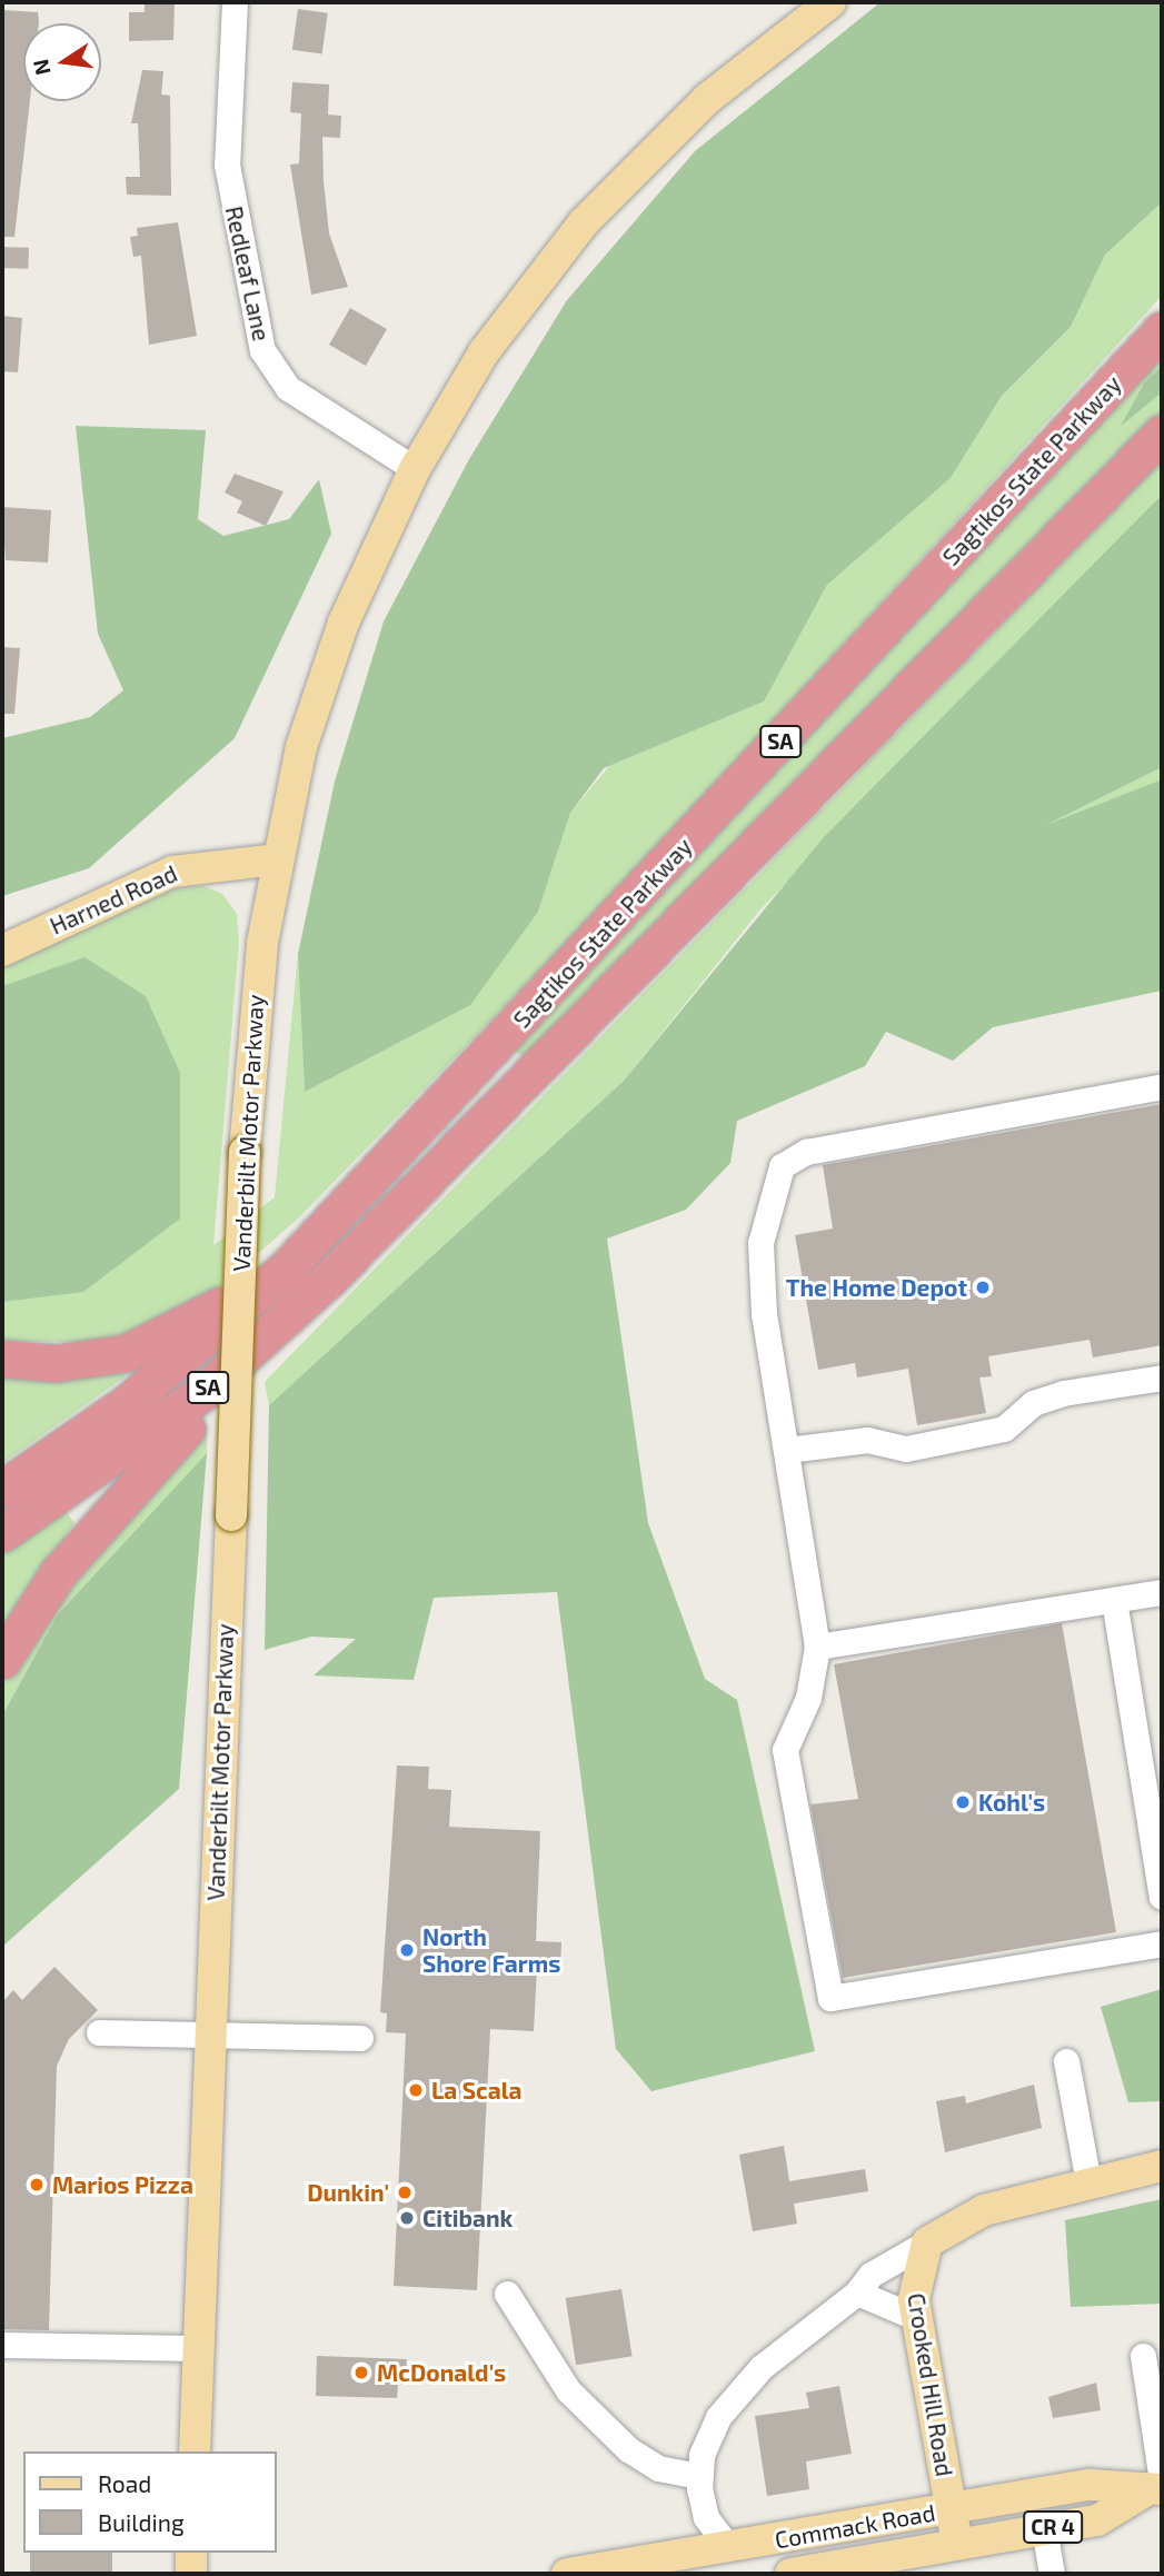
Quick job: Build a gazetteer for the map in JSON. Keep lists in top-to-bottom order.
{
  "streets": {
    "highway": ["Sagtikos State Parkway", "SA"],
    "main road": [
      "Harned Road",
      "Vanderbilt Motor Parkway",
      "Crooked Hill Road",
      "Commack Road",
      "CR 4"
    ],
    "street": ["Redleaf Lane"]
  },
  "crossings": [
    ["Redleaf Lane", "Vanderbilt Motor Parkway"],
    ["Harned Road", "Vanderbilt Motor Parkway"],
    ["Crooked Hill Road", "Commack Road"]
  ],
  "places": [
    "The Home Depot",
    "Kohl's",
    "North Shore Farms",
    "La Scala",
    "Marios Pizza",
    "Dunkin'",
    "Citibank",
    "McDonald's"
  ],
  "legend": ["Road", "Building"],
  "north": "left"
}
